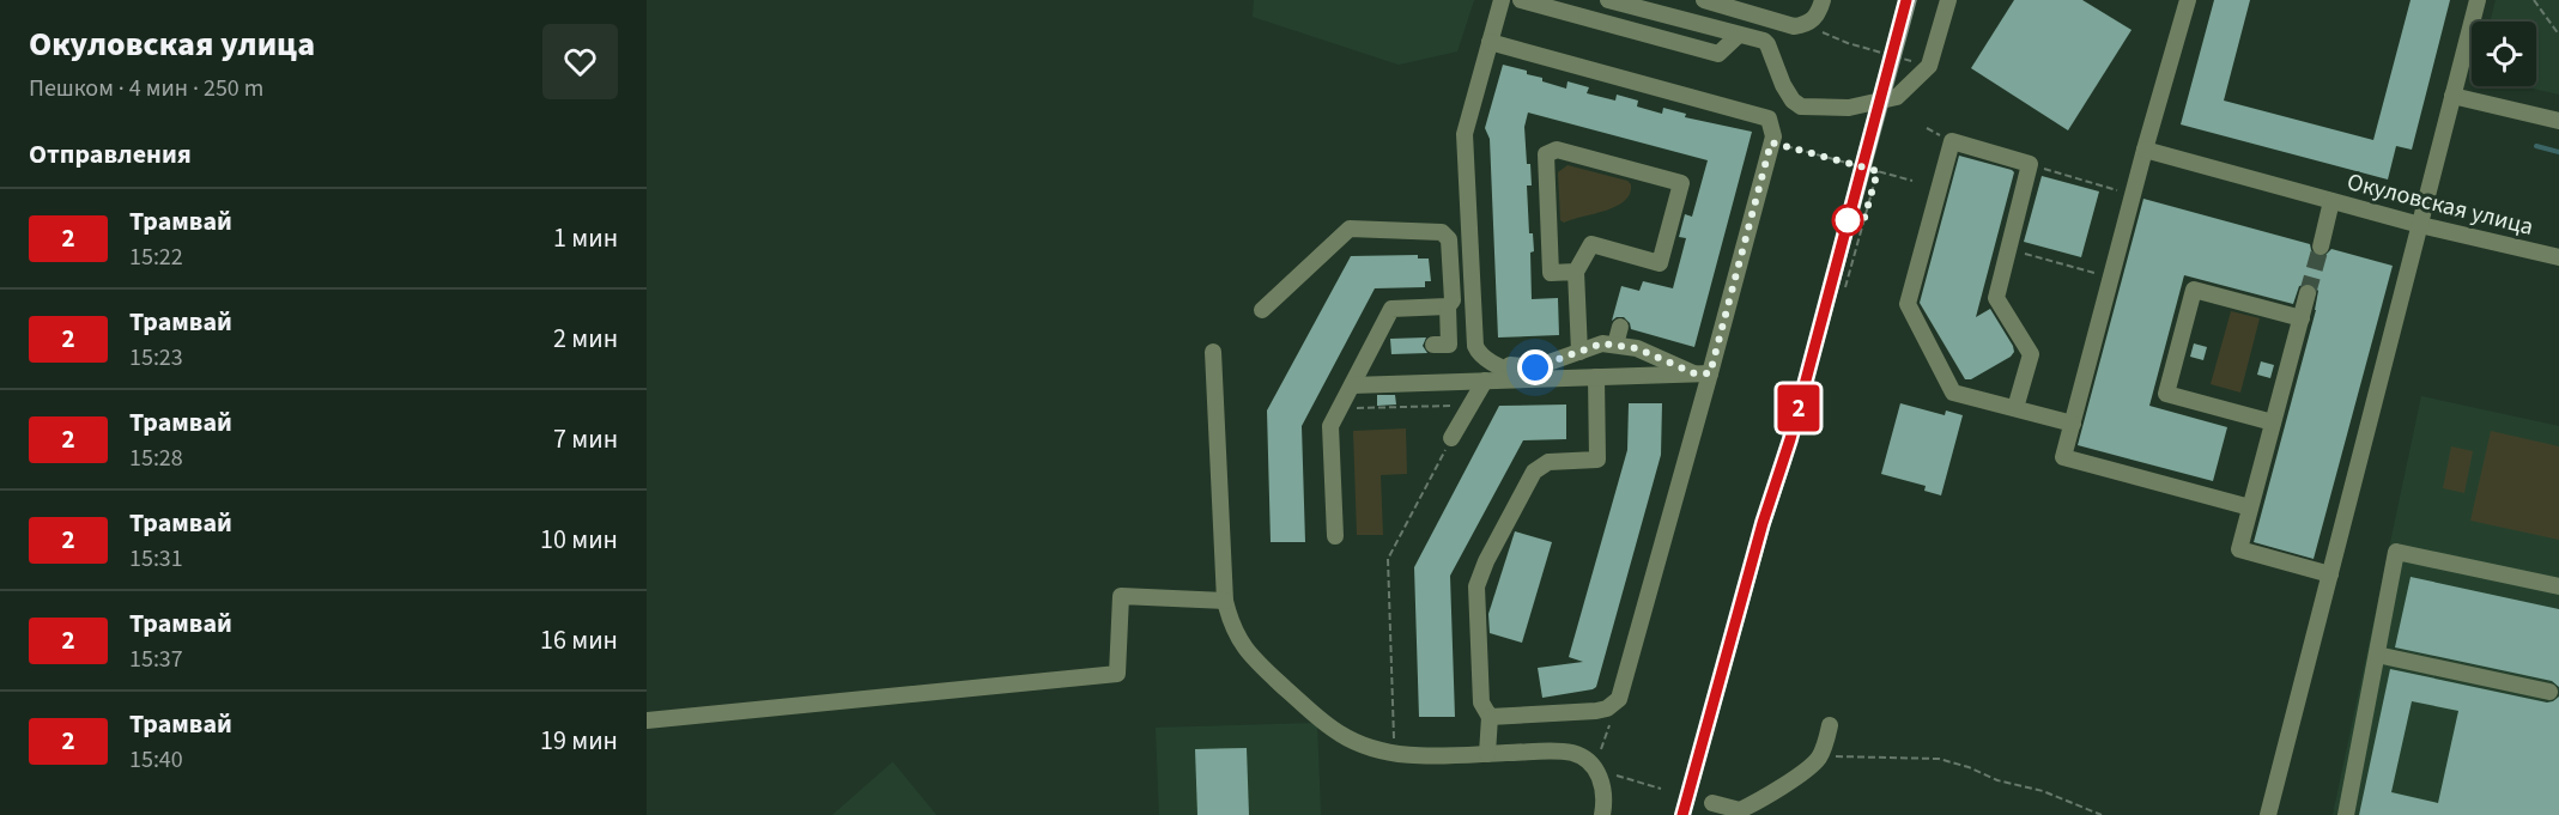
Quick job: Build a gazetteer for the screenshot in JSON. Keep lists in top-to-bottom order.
{
  "streets": {
    "street": ["Окуловская улица"]
  },
  "lines": ["tram line 2"],
  "page": {
    "heading": [
      ["Окуловская улица", "Пешком · 4 мин · 250 m"],
      "Отправления"
    ],
    "on_map": "2",
    "list": [
      {
        "mark": "2",
        "name": "Трамвай",
        "note": "15:22",
        "value": "1 мин"
      },
      {
        "mark": "2",
        "name": "Трамвай",
        "note": "15:23",
        "value": "2 мин"
      },
      {
        "mark": "2",
        "name": "Трамвай",
        "note": "15:28",
        "value": "7 мин"
      },
      {
        "mark": "2",
        "name": "Трамвай",
        "note": "15:31",
        "value": "10 мин"
      },
      {
        "mark": "2",
        "name": "Трамвай",
        "note": "15:37",
        "value": "16 мин"
      },
      {
        "mark": "2",
        "name": "Трамвай",
        "note": "15:40",
        "value": "19 мин"
      }
    ]
  }
}
